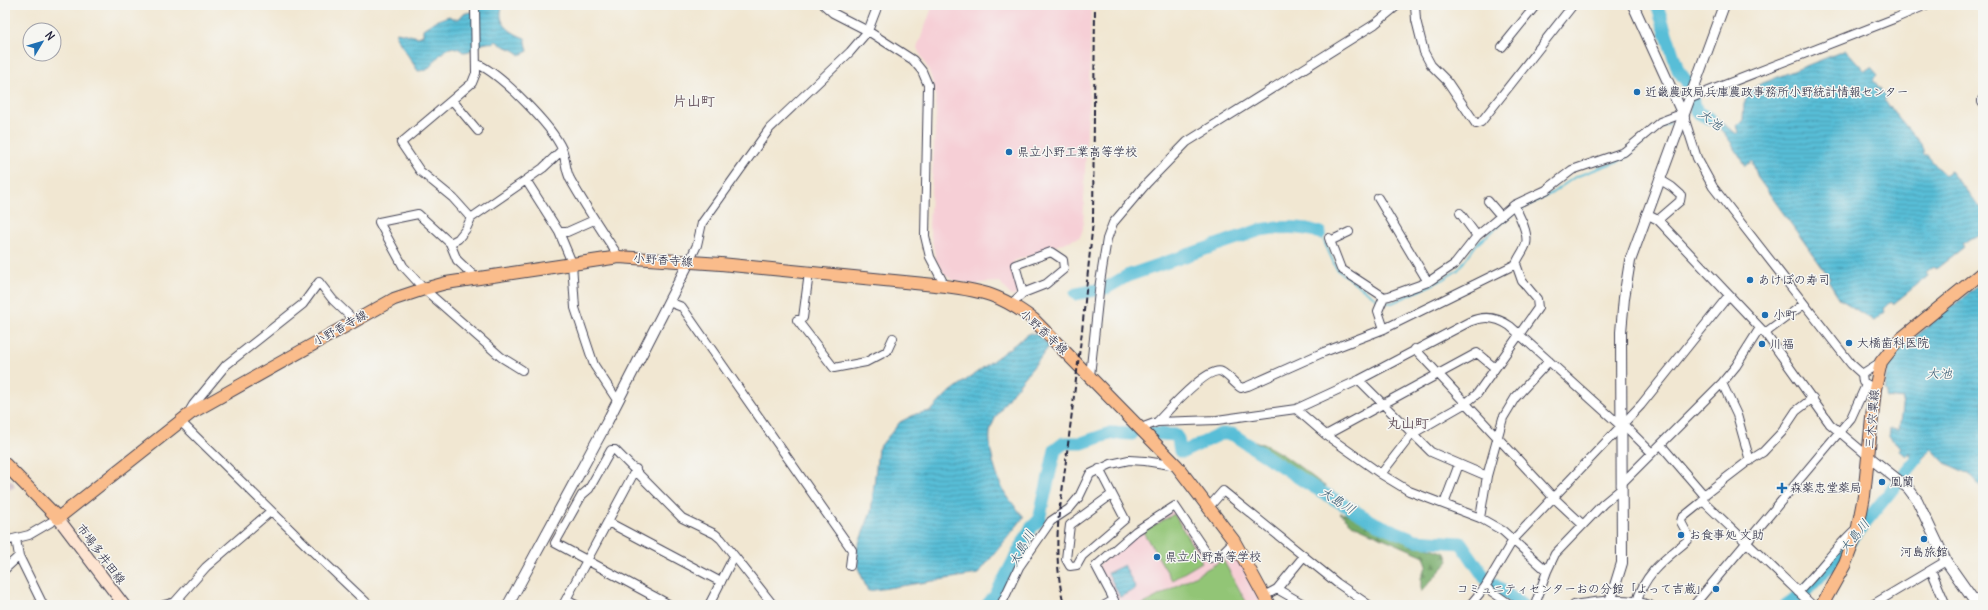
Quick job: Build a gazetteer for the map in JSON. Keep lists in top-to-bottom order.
{
  "streets": {
    "main road": ["小野香寺線", "三木宍粟線", "市場多井田線"]
  },
  "crossings": [
    ["小野香寺線", "市場多井田線"]
  ],
  "districts": ["片山町", "丸山町"],
  "water": ["大池", "大島川"],
  "places": {
    "other": [
      "近畿農政局兵庫農政事務所小野統計情報センター",
      "県立小野工業高等学校",
      "あけぼの寿司",
      "小町",
      "大橋歯科医院",
      "川福",
      "凰蘭",
      "お食事処 文助",
      "河島旅館",
      "県立小野高等学校",
      "コミュニティセンターおの分館「よって吉蔵」"
    ],
    "health": ["森薬忠堂薬局"]
  },
  "north": "top right"
}
